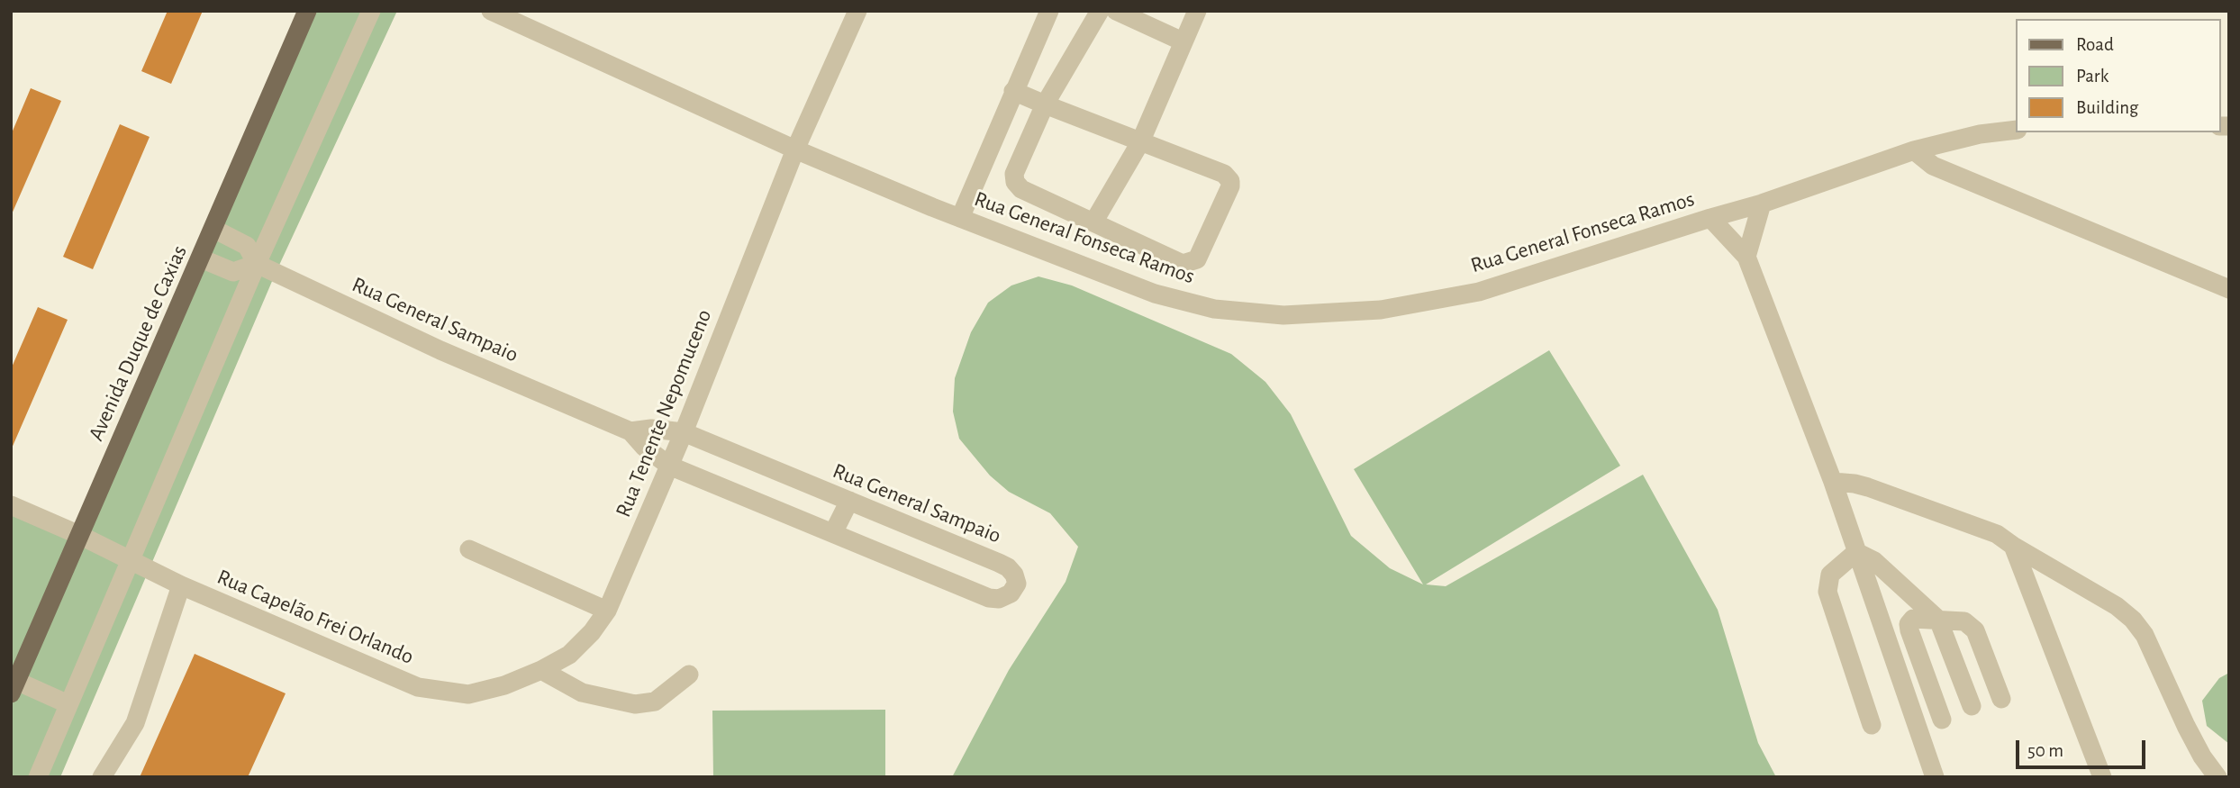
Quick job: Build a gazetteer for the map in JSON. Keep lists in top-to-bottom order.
{
  "streets": {
    "main road": ["Avenida Duque de Caxias"],
    "street": [
      "Rua General Fonseca Ramos",
      "Rua General Sampaio",
      "Rua Tenente Nepomuceno",
      "Rua Capelão Frei Orlando"
    ]
  },
  "crossings": [
    ["Rua General Fonseca Ramos", "Rua Tenente Nepomuceno"],
    ["Rua General Sampaio", "Avenida Duque de Caxias"],
    ["Rua General Sampaio", "Rua Tenente Nepomuceno"],
    ["Avenida Duque de Caxias", "Rua Capelão Frei Orlando"],
    ["Rua Tenente Nepomuceno", "Rua Capelão Frei Orlando"]
  ],
  "legend": ["Road", "Park", "Building"],
  "scale_bar": "50 m"
}
